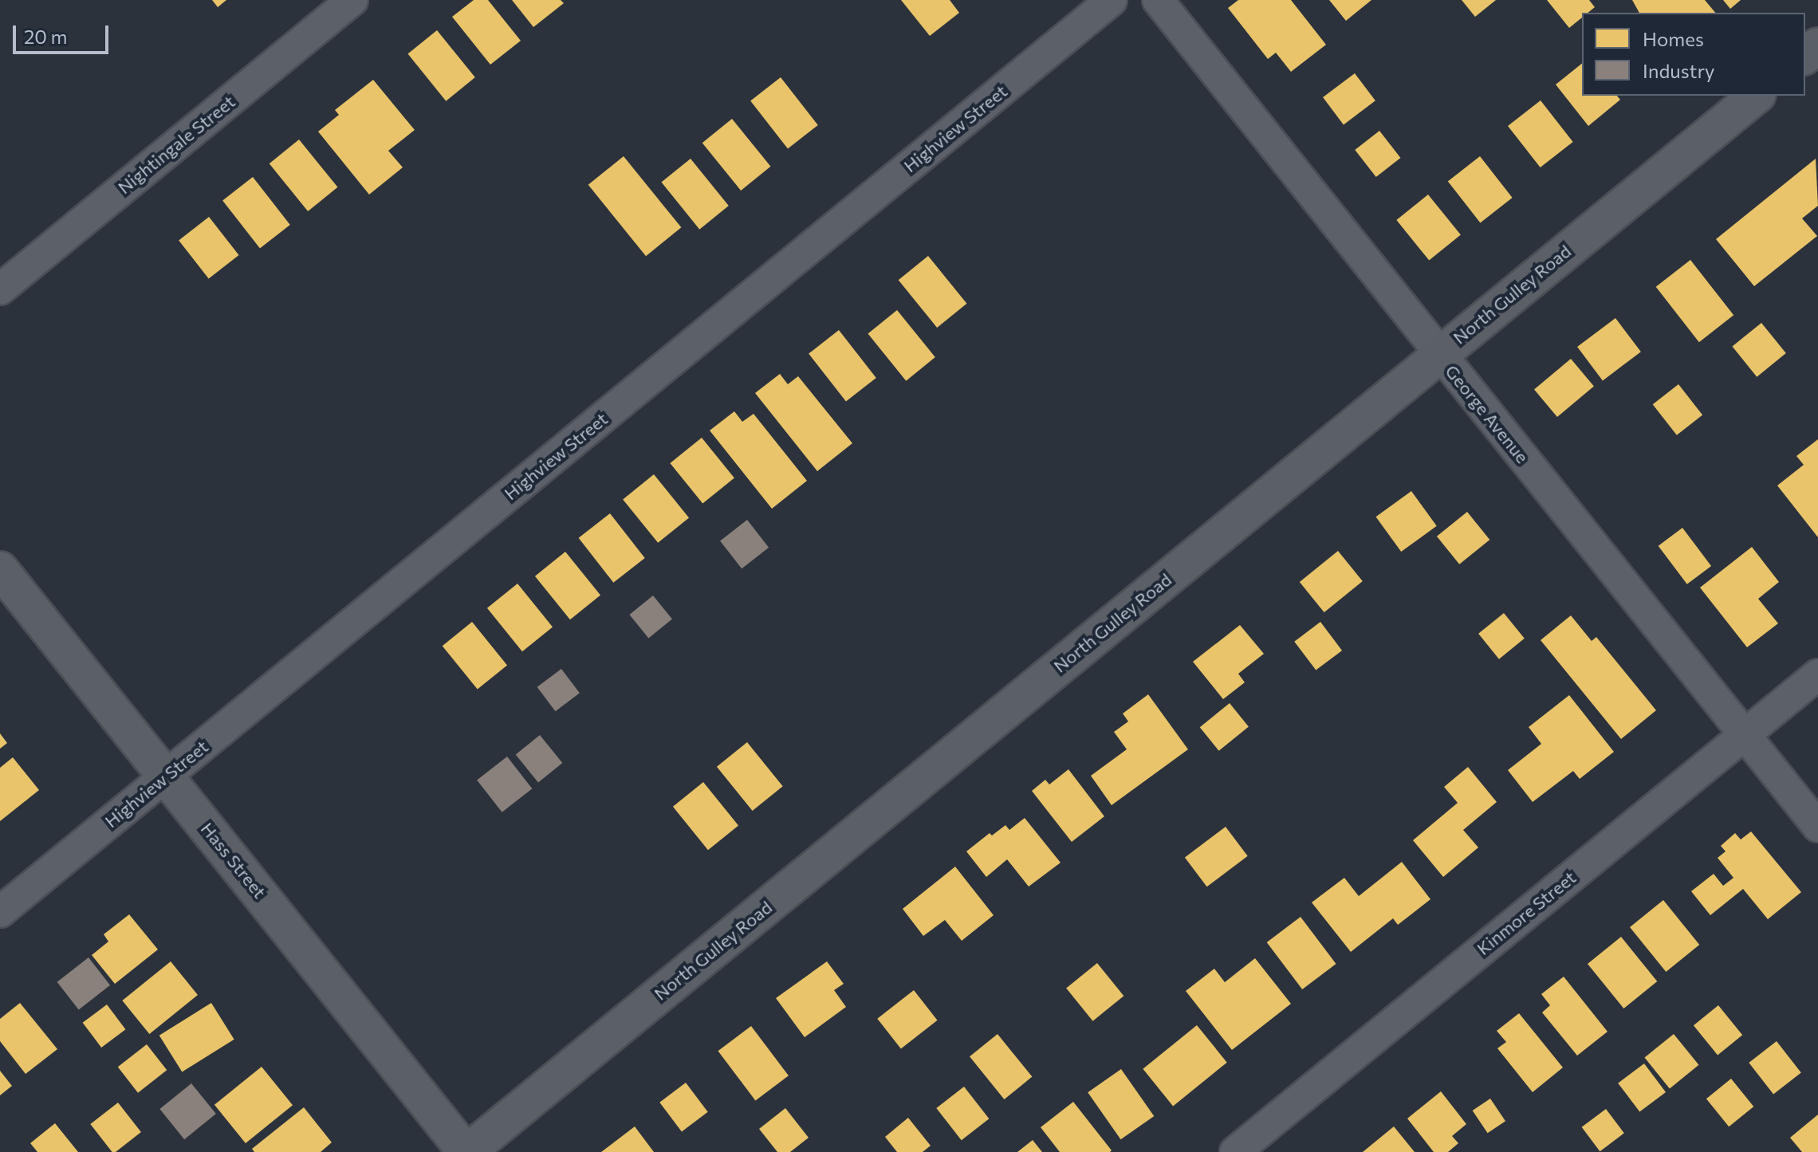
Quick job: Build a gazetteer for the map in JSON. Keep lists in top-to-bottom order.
{
  "streets": {
    "street": [
      "Highview Street",
      "Nightingale Street",
      "North Gulley Road",
      "George Avenue",
      "Hass Street",
      "Kinmore Street"
    ]
  },
  "crossings": [
    ["Highview Street", "Hass Street"],
    ["North Gulley Road", "George Avenue"],
    ["North Gulley Road", "Hass Street"],
    ["George Avenue", "Kinmore Street"]
  ],
  "legend": ["Homes", "Industry"],
  "scale_bar": "20 m"
}
